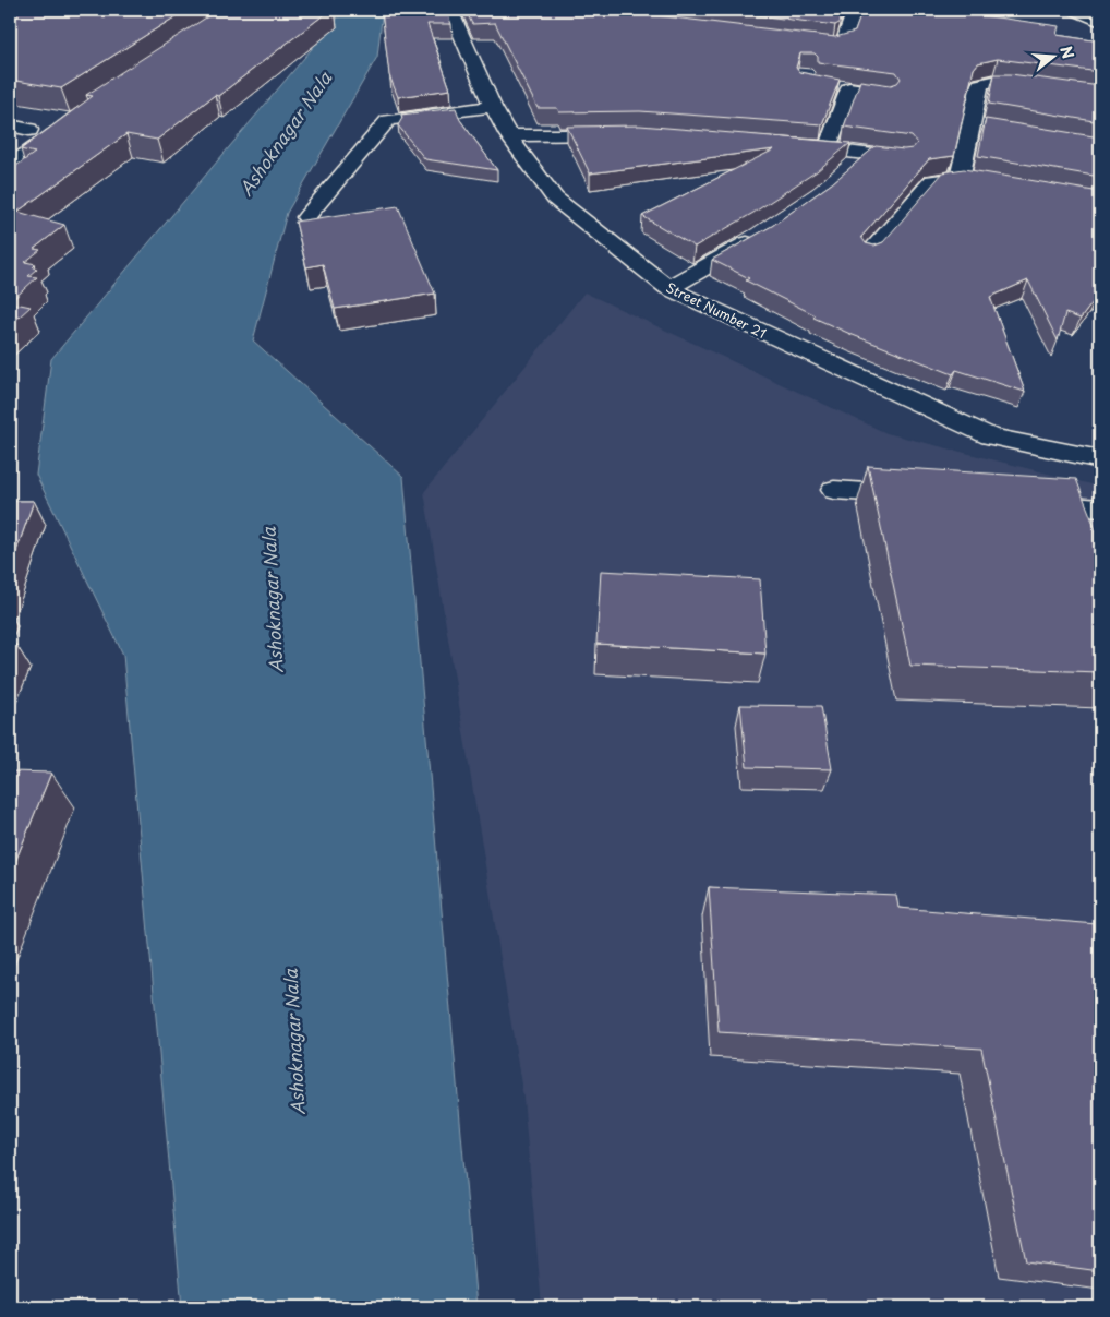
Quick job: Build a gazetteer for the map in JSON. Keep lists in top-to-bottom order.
{
  "streets": {
    "street": ["Street Number 21"]
  },
  "water": ["Ashoknagar Nala"],
  "north": "right"
}
